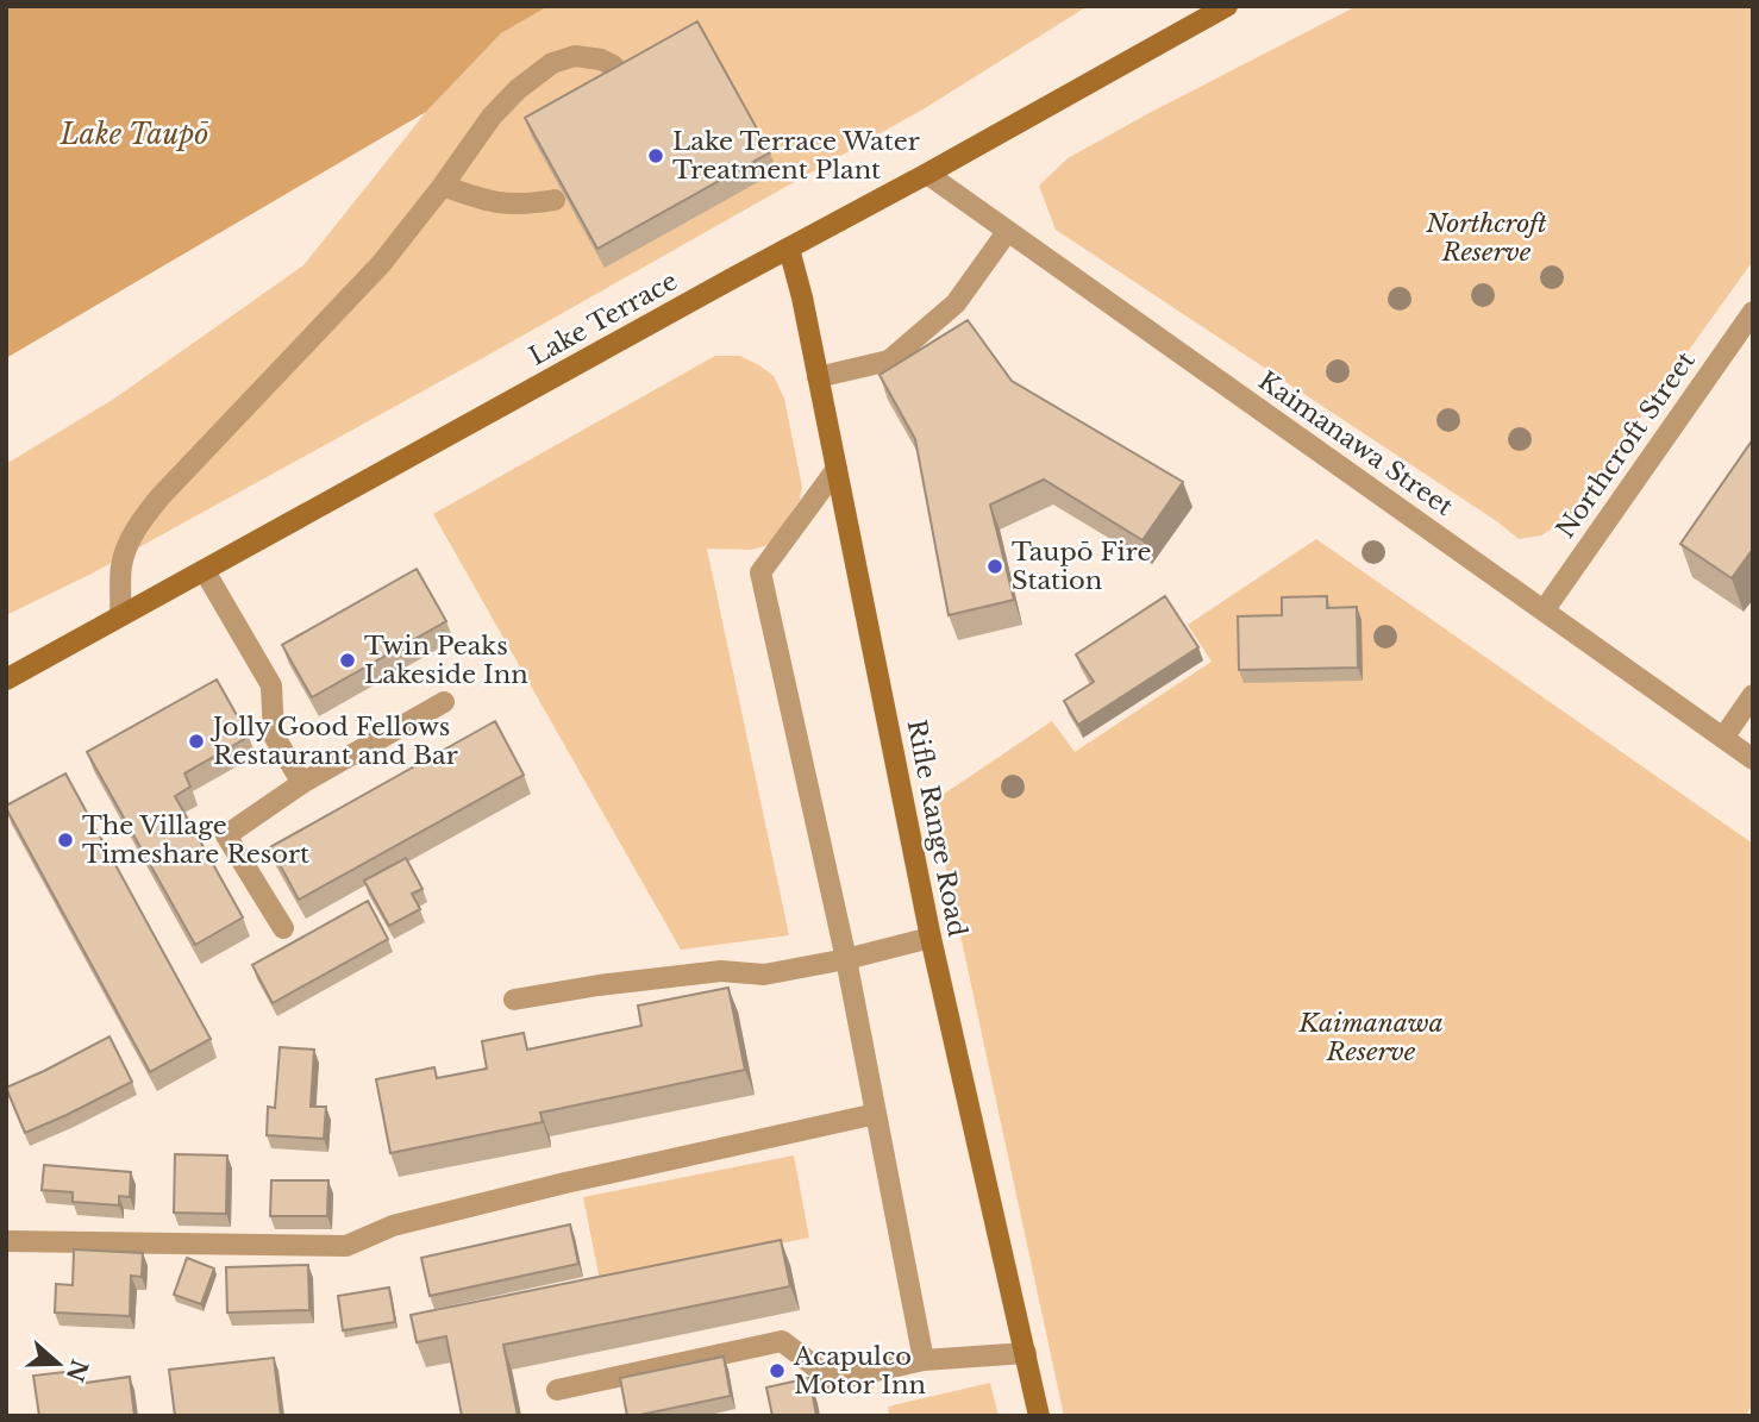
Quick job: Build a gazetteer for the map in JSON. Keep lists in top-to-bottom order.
{
  "streets": {
    "main road": ["Lake Terrace", "Rifle Range Road"],
    "street": ["Kaimanawa Street", "Northcroft Street"]
  },
  "crossings": [
    ["Lake Terrace", "Kaimanawa Street"],
    ["Lake Terrace", "Rifle Range Road"],
    ["Kaimanawa Street", "Northcroft Street"]
  ],
  "water": ["Lake Taupō"],
  "parks": ["Northcroft Reserve", "Kaimanawa Reserve"],
  "places": [
    "Lake Terrace Water Treatment Plant",
    "Taupō Fire Station",
    "Twin Peaks Lakeside Inn",
    "Jolly Good Fellows Restaurant and Bar",
    "The Village Timeshare Resort",
    "Acapulco Motor Inn"
  ],
  "north": "right"
}
